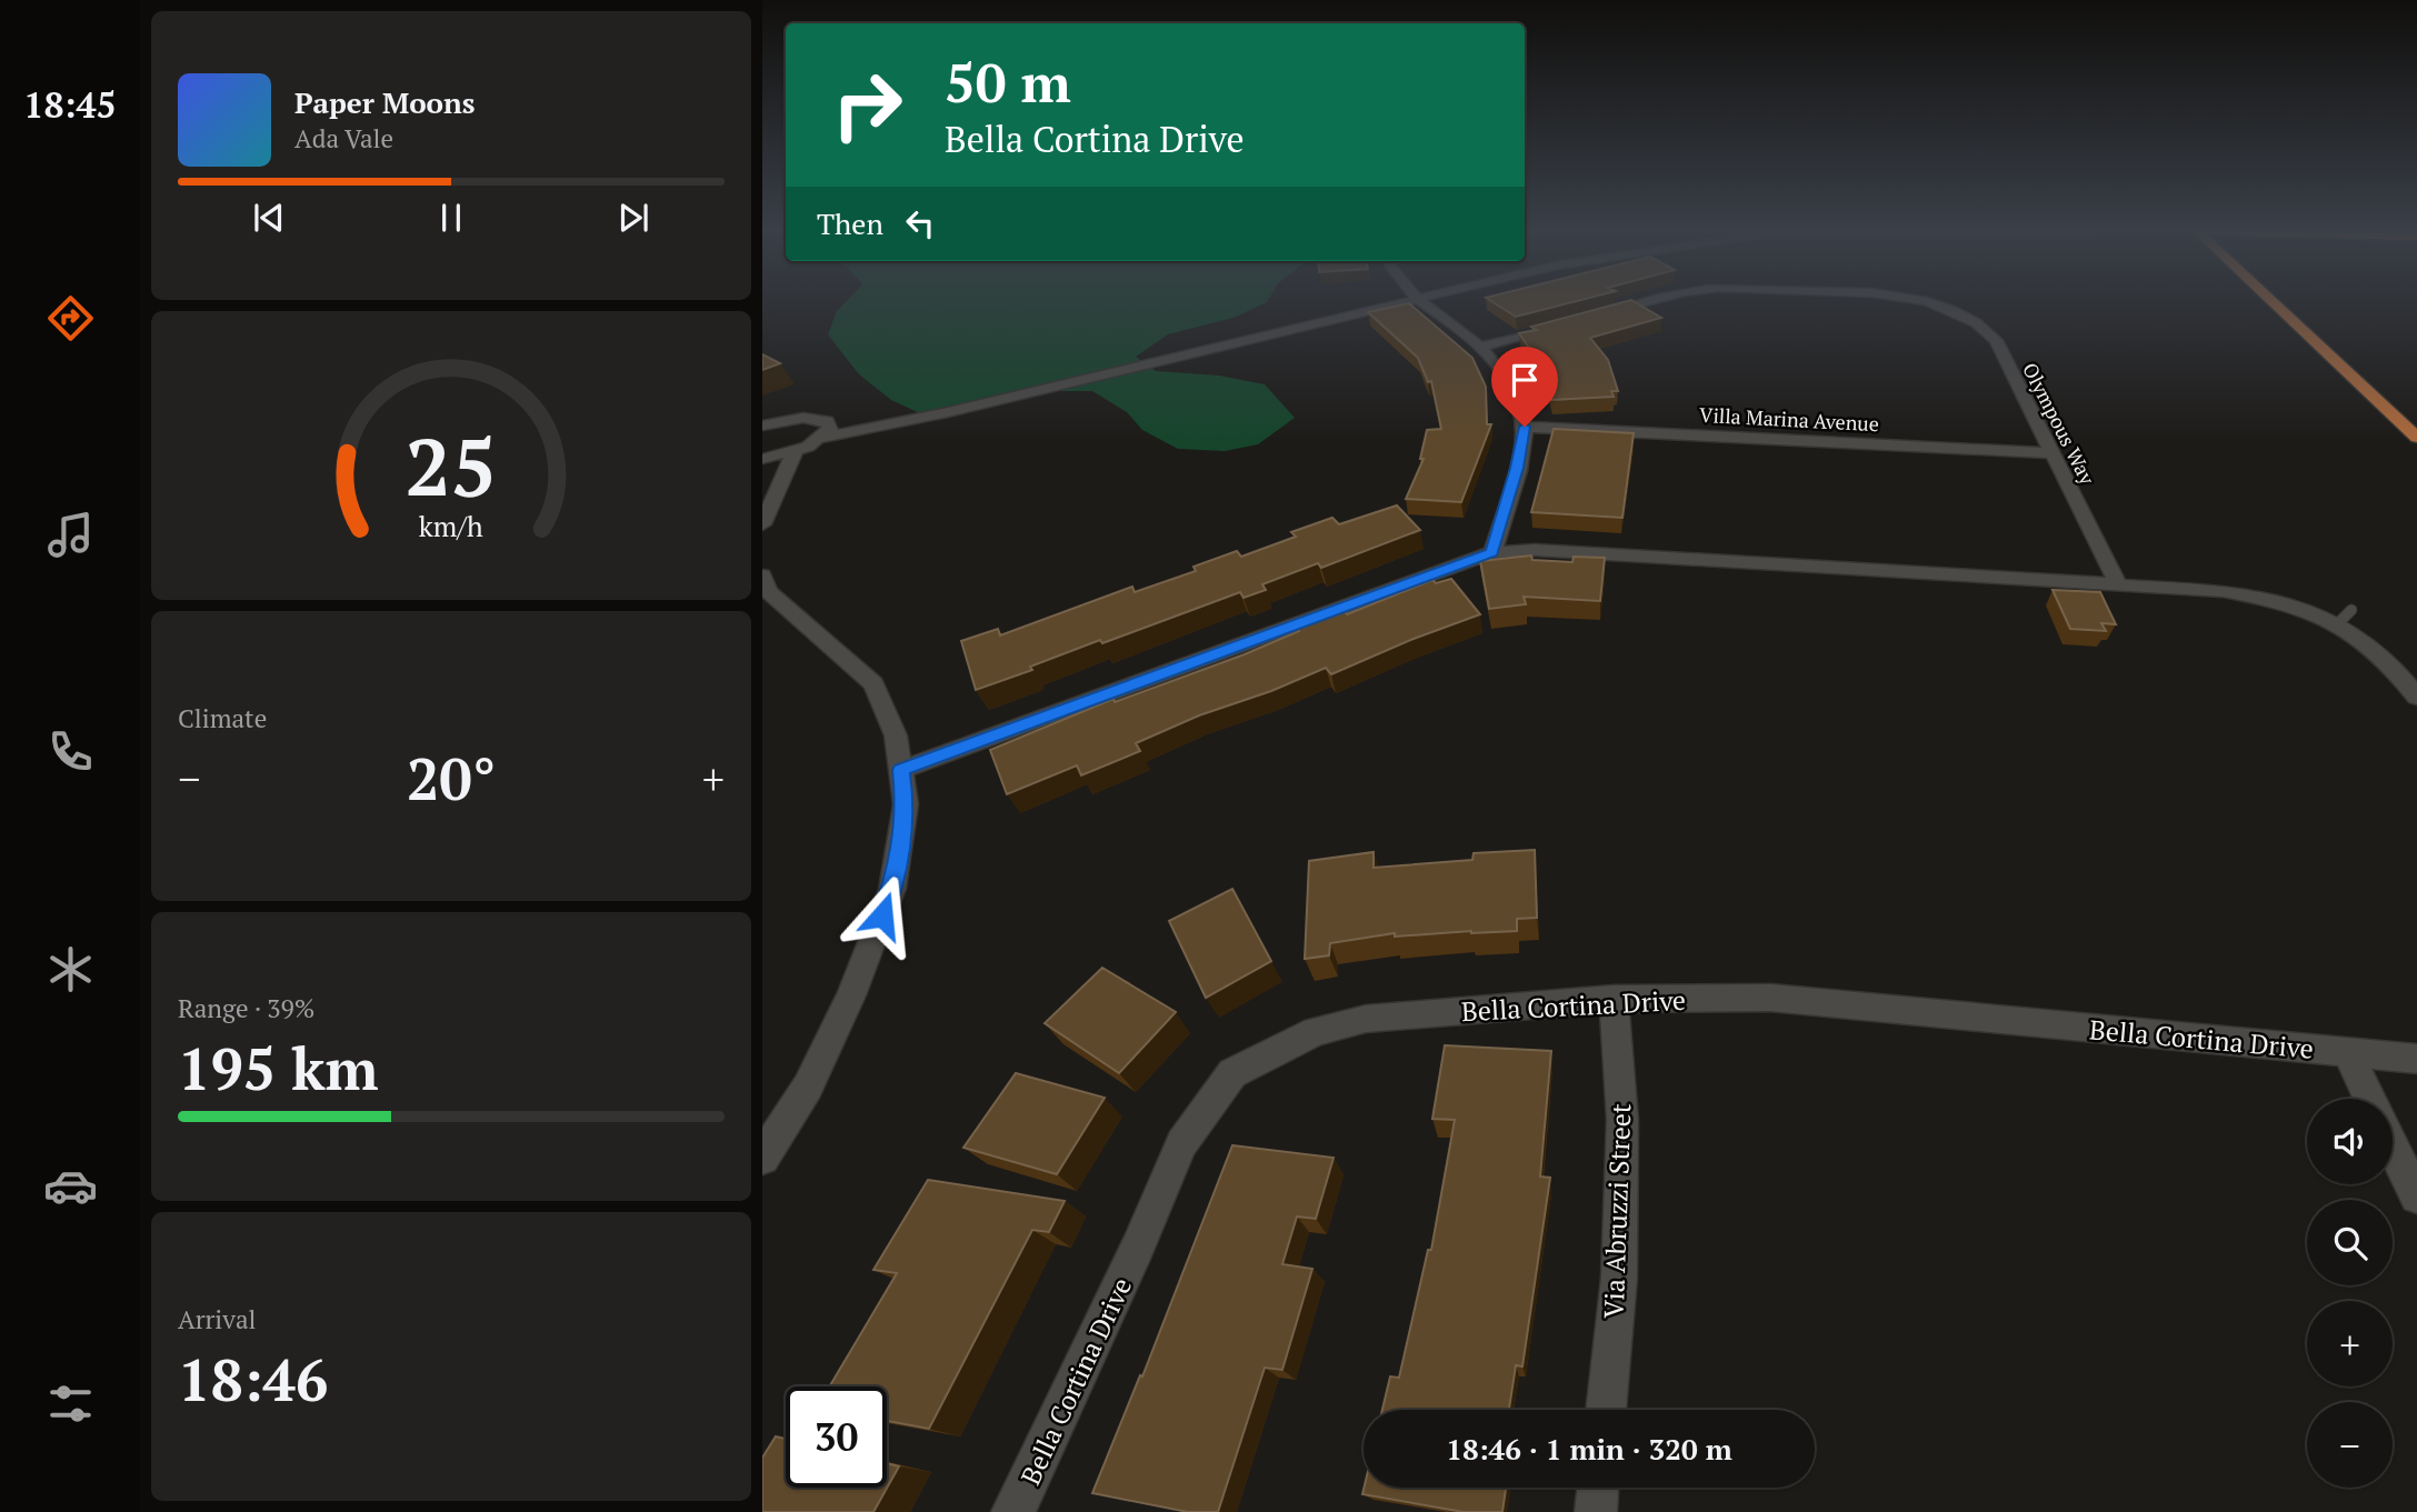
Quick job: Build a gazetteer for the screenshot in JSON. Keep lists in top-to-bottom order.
{
  "streets": {
    "street": [
      "Villa Marina Avenue",
      "Olympous Way",
      "Bella Cortina Drive",
      "Via Abruzzi Street"
    ]
  },
  "crossings": [
    ["Villa Marina Avenue", "Olympous Way"],
    ["Bella Cortina Drive", "Via Abruzzi Street"]
  ],
  "page": {
    "tabs": "18:45",
    "turn": ["50 m", "Bella Cortina Drive"],
    "song": ["Paper Moons", "Ada Vale"],
    "then": "Then",
    "tile": [
      "Climate",
      ["Range · 39%", "195 km"],
      ["Arrival", "18:46"]
    ],
    "heat": ["−", "20°", "+"],
    "map_buttons": ["+", "−"],
    "limit": "30",
    "trip": "18:46 · 1 min · 320 m",
    "gauge": ["25", "km/h"]
  }
}
